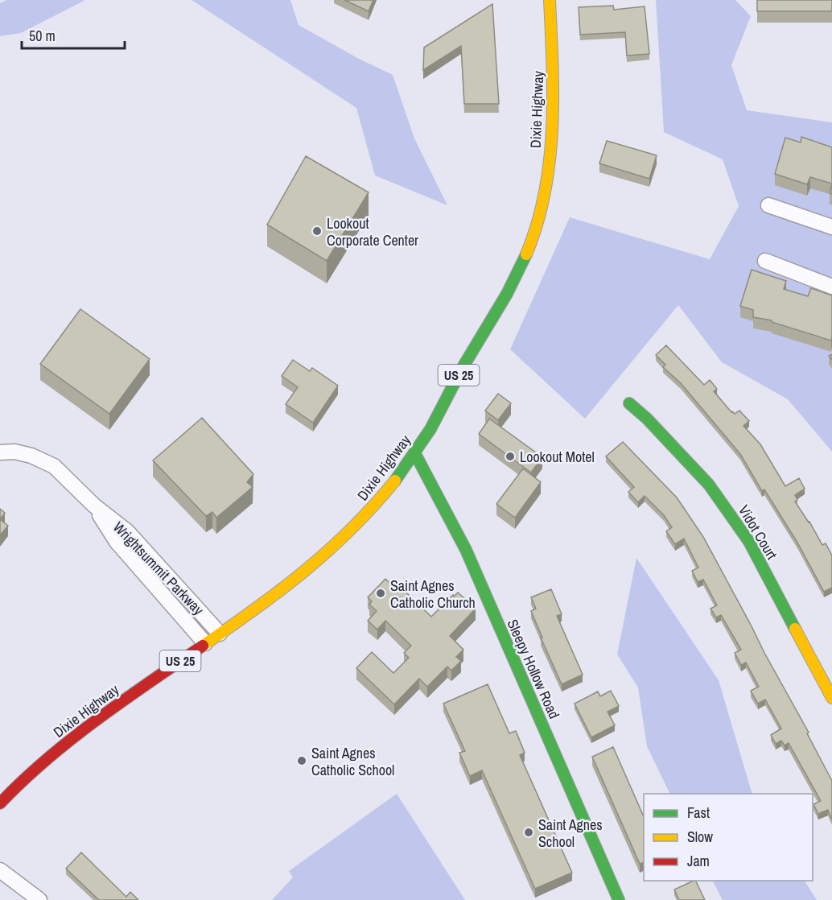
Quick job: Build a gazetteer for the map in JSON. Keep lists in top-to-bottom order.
{
  "streets": {
    "main road": [
      "Dixie Highway",
      "US 25",
      "Vidot Court",
      "Sleepy Hollow Road"
    ],
    "street": ["Wrightsummit Parkway"]
  },
  "crossings": [
    ["Dixie Highway", "Wrightsummit Parkway"],
    ["Dixie Highway", "Sleepy Hollow Road"]
  ],
  "places": [
    "Lookout Corporate Center",
    "Lookout Motel",
    "Saint Agnes Catholic Church",
    "Saint Agnes Catholic School",
    "Saint Agnes School"
  ],
  "legend": ["Fast", "Slow", "Jam"],
  "scale_bar": "50 m"
}
